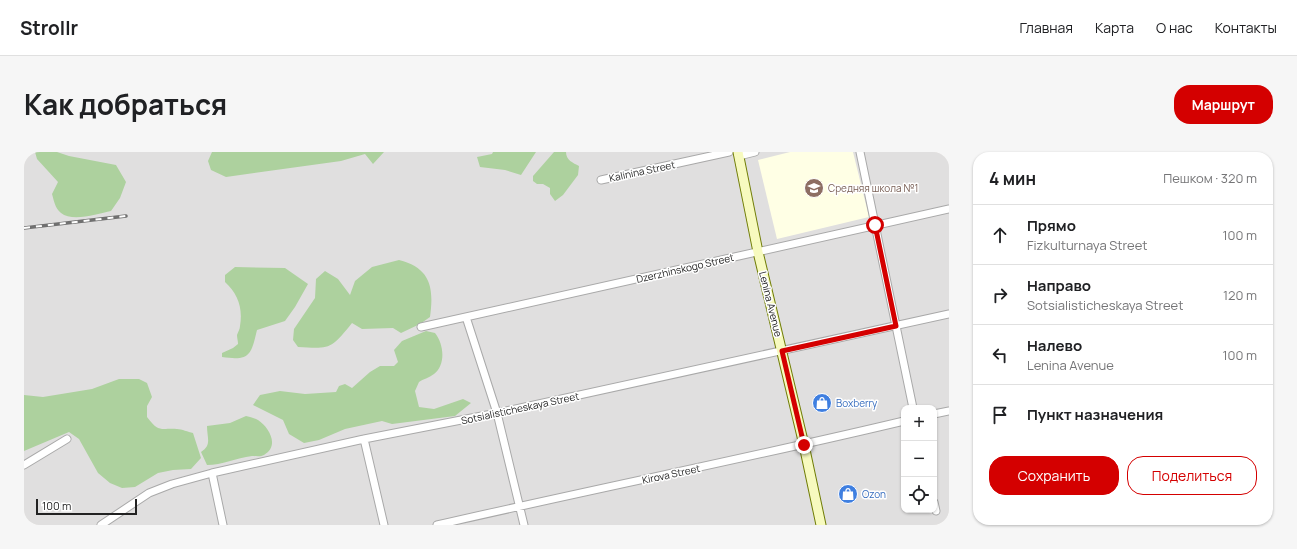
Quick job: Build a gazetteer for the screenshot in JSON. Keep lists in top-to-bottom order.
{
  "streets": {
    "main road": ["Lenina Avenue"],
    "street": [
      "Kalinina Street",
      "Dzerzhinskogo Street",
      "Sotsialisticheskaya Street",
      "Kirova Street"
    ]
  },
  "crossings": [
    ["Dzerzhinskogo Street", "Lenina Avenue"],
    ["Lenina Avenue", "Sotsialisticheskaya Street"],
    ["Lenina Avenue", "Kirova Street"]
  ],
  "places": {
    "school or university": ["Средняя школа №1"],
    "shop": ["Boxberry", "Ozon"]
  },
  "scale_bar": "100 m",
  "page": {
    "header": "Strollr",
    "nav": [
      "Главная",
      "Карта",
      "О нас",
      "Контакты"
    ],
    "title": "Как добраться",
    "buttons": [
      "Маршрут",
      ["Сохранить", "Поделиться"]
    ],
    "heading": ["4 мин", "Пешком · 320 m"],
    "list": [
      ["Прямо", "Fizkulturnaya Street", "100 m"],
      ["Направо", "Sotsialisticheskaya Street", "120 m"],
      ["Налево", "Lenina Avenue", "100 m"],
      "Пункт назначения"
    ],
    "map_buttons": ["+", "−"],
    "scale": "100 m"
  }
}
